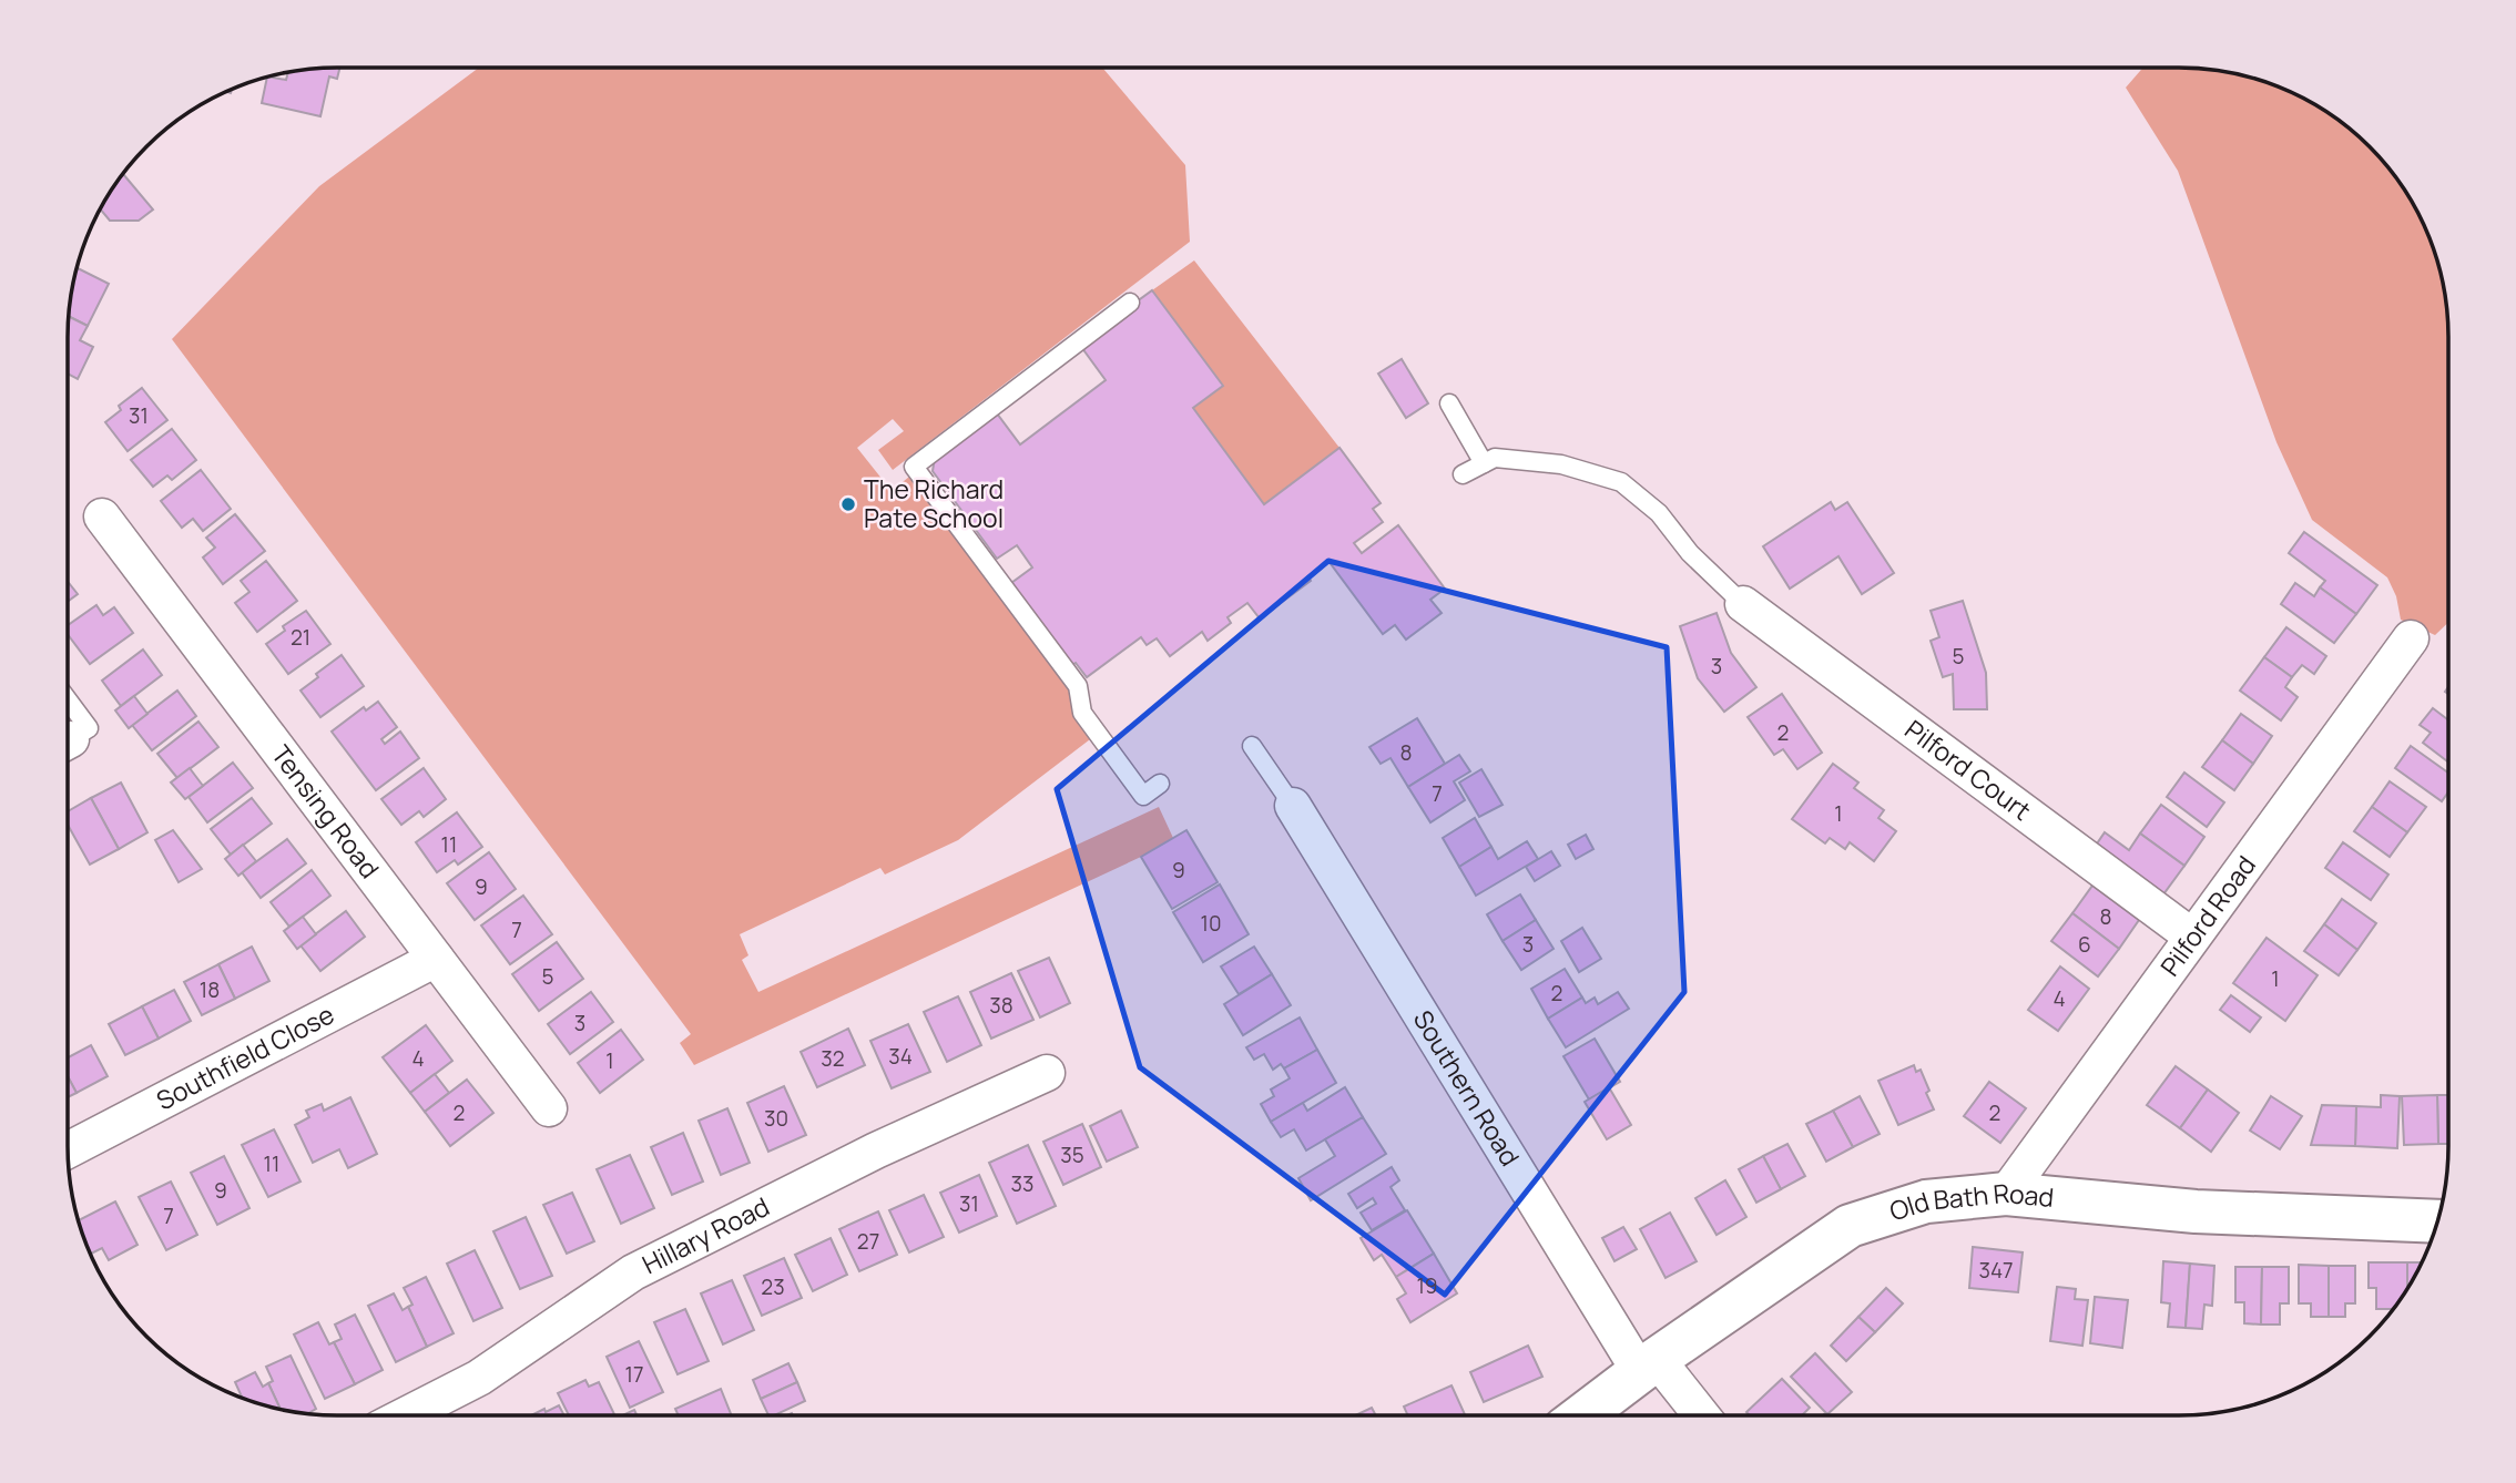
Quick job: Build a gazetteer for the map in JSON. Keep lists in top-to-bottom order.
{
  "streets": {
    "street": [
      "Pilford Court",
      "Tensing Road",
      "Pilford Road",
      "Southfield Close",
      "Southern Road",
      "Old Bath Road",
      "Hillary Road"
    ]
  },
  "crossings": [
    ["Pilford Court", "Pilford Road"],
    ["Tensing Road", "Southfield Close"],
    ["Pilford Road", "Old Bath Road"],
    ["Southern Road", "Old Bath Road"]
  ],
  "places": ["The Richard Pate School"],
  "house_numbers": [
    "31",
    "21",
    "5",
    "3",
    "2",
    "8",
    "7",
    "1",
    "11",
    "9",
    "9",
    "8",
    "10",
    "7",
    "3",
    "6",
    "5",
    "1",
    "18",
    "2",
    "4",
    "38",
    "3",
    "34",
    "4",
    "32",
    "1",
    "2",
    "2",
    "30",
    "35",
    "11",
    "33",
    "9",
    "31",
    "7",
    "27",
    "347",
    "19",
    "23",
    "17"
  ]
}
